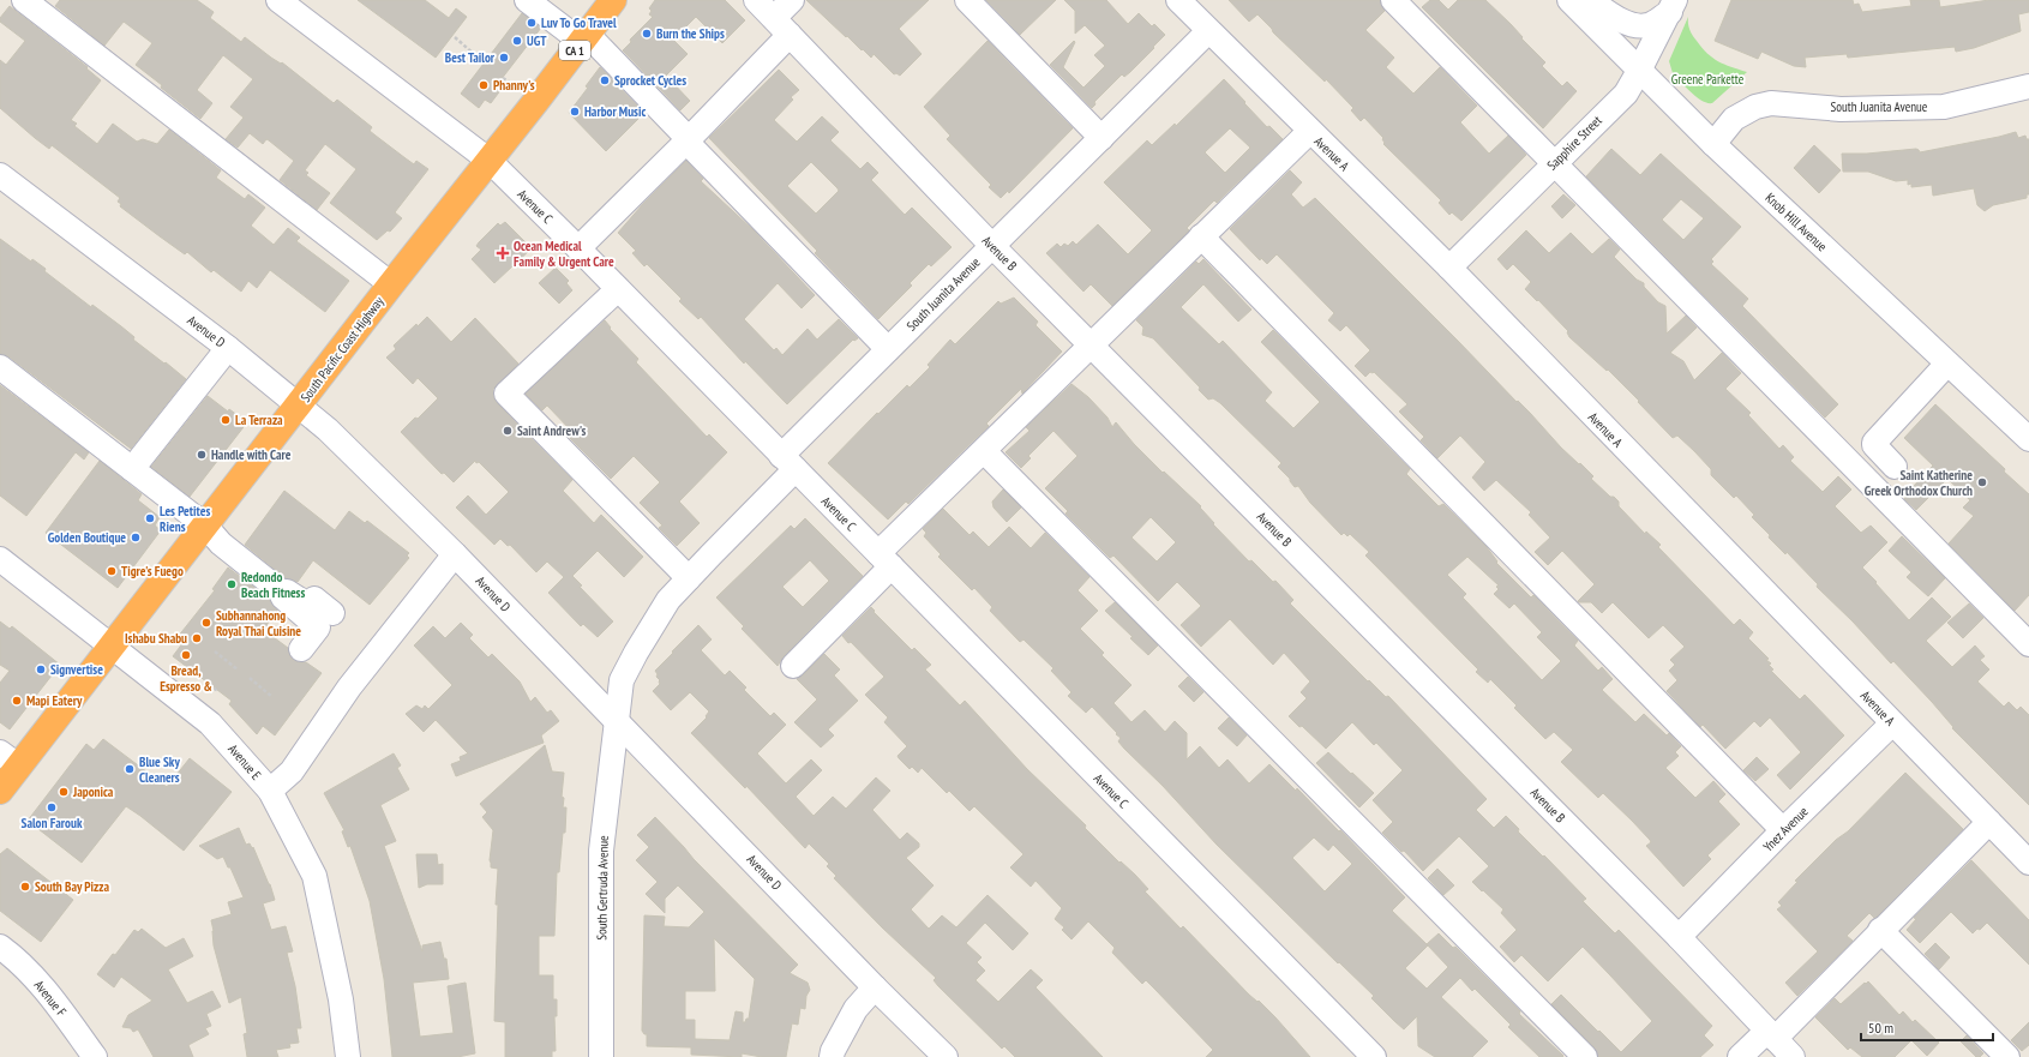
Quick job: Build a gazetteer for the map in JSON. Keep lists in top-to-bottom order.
{
  "streets": {
    "highway": ["CA 1", "South Pacific Coast Highway"],
    "street": [
      "South Juanita Avenue",
      "Sapphire Street",
      "Avenue A",
      "Avenue C",
      "Knob Hill Avenue",
      "Avenue B",
      "Avenue D",
      "Avenue E",
      "Ynez Avenue",
      "South Gertruda Avenue",
      "Avenue F"
    ]
  },
  "crossings": [
    ["South Juanita Avenue", "Avenue A"],
    ["South Juanita Avenue", "Avenue C"],
    ["South Juanita Avenue", "Knob Hill Avenue"],
    ["South Juanita Avenue", "Avenue B"],
    ["South Juanita Avenue", "Avenue D"],
    ["South Juanita Avenue", "South Gertruda Avenue"],
    ["Sapphire Street", "Avenue A"],
    ["Sapphire Street", "Knob Hill Avenue"],
    ["Avenue A", "Ynez Avenue"],
    ["Avenue C", "South Pacific Coast Highway"],
    ["Avenue B", "Ynez Avenue"],
    ["Avenue D", "South Pacific Coast Highway"],
    ["Avenue D", "South Gertruda Avenue"],
    ["South Pacific Coast Highway", "Avenue E"]
  ],
  "parks": ["Greene Parkette"],
  "places": {
    "other": [
      "Luv To Go Travel",
      "Burn the Ships",
      "UGT",
      "Best Tailor",
      "Sprocket Cycles",
      "Phanny's",
      "Harbor Music",
      "La Terraza",
      "Saint Andrew's",
      "Handle with Care",
      "Saint Katherine Greek Orthodox Church",
      "Les Petites Riens",
      "Golden Boutique",
      "Tigre's Fuego",
      "Redondo Beach Fitness",
      "Subhannahong Royal Thai Cuisine",
      "Ishabu Shabu",
      "Bread, Espresso &",
      "Signvertise",
      "Mapi Eatery",
      "Blue Sky Cleaners",
      "Japonica",
      "Salon Farouk",
      "South Bay Pizza"
    ],
    "health": ["Ocean Medical Family & Urgent Care"]
  },
  "scale_bar": "50 m"
}
